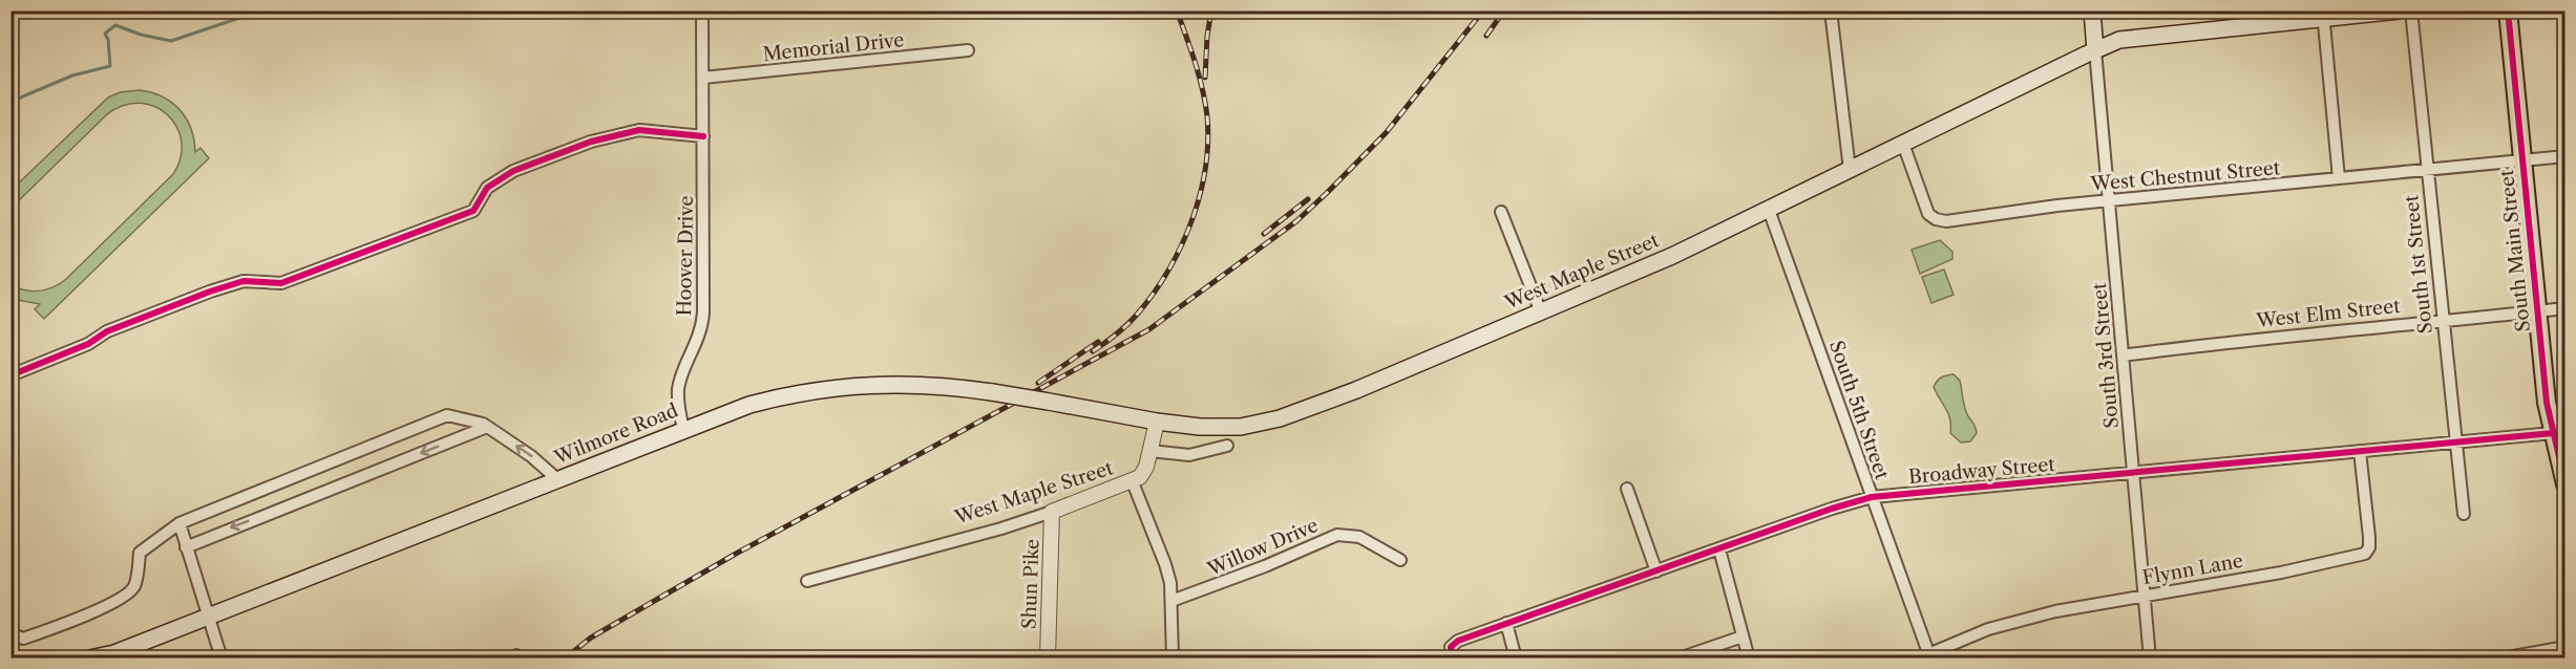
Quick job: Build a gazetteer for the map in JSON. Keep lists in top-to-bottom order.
{
  "streets": {
    "main road": ["South Main Street", "West Maple Street", "Wilmore Road"],
    "street": [
      "Memorial Drive",
      "West Chestnut Street",
      "Hoover Drive",
      "South 1st Street",
      "West Elm Street",
      "South 3rd Street",
      "South 5th Street",
      "Broadway Street",
      "Willow Drive",
      "Flynn Lane",
      "Shun Pike"
    ]
  },
  "crossings": [
    ["Memorial Drive", "Hoover Drive"],
    ["West Chestnut Street", "South Main Street"],
    ["West Chestnut Street", "South 1st Street"],
    ["West Chestnut Street", "West Maple Street"],
    ["West Chestnut Street", "South 3rd Street"],
    ["South Main Street", "West Elm Street"],
    ["South Main Street", "Broadway Street"],
    ["Hoover Drive", "Wilmore Road"],
    ["South 1st Street", "West Elm Street"],
    ["South 1st Street", "Broadway Street"],
    ["West Maple Street", "South 3rd Street"],
    ["West Maple Street", "South 5th Street"],
    ["West Maple Street", "Wilmore Road"],
    ["West Maple Street", "Shun Pike"],
    ["West Elm Street", "South 3rd Street"],
    ["South 3rd Street", "Broadway Street"],
    ["South 3rd Street", "Flynn Lane"],
    ["South 5th Street", "Broadway Street"],
    ["South 5th Street", "Flynn Lane"],
    ["Broadway Street", "Flynn Lane"]
  ]
}
